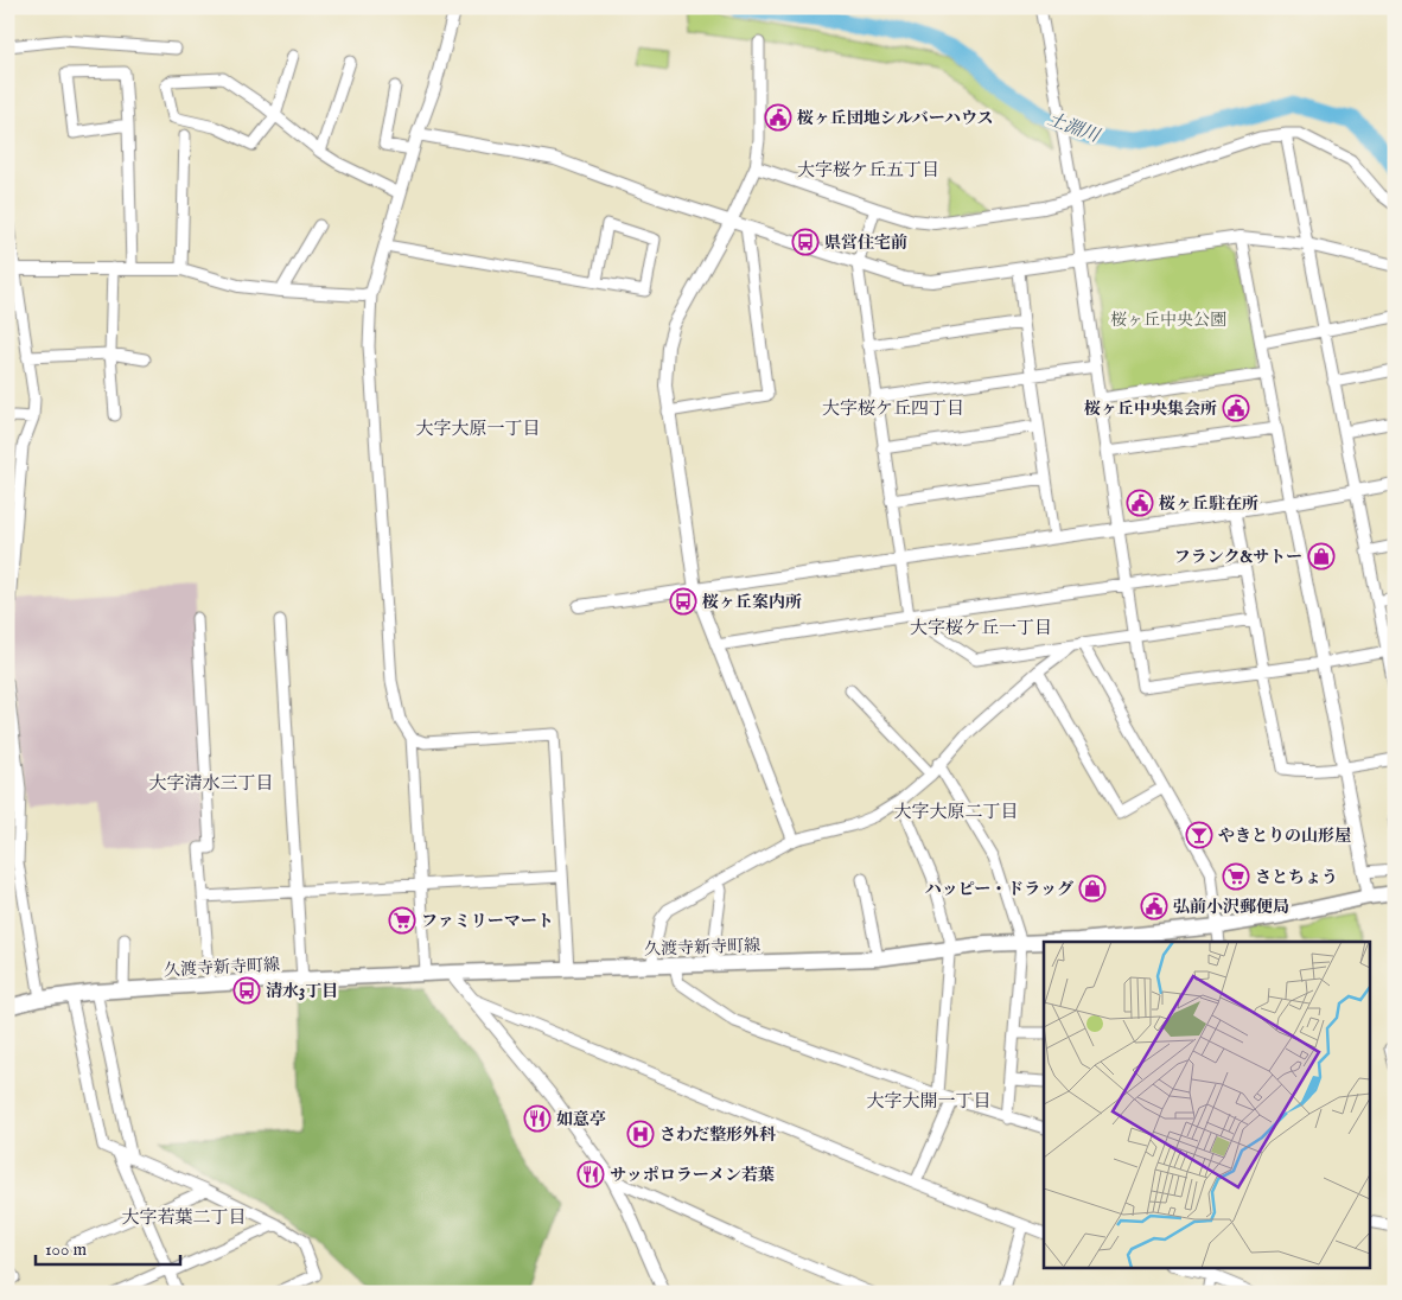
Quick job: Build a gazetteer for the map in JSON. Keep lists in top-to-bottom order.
{
  "streets": {
    "main road": ["久渡寺新寺町線"]
  },
  "districts": [
    "大字桜ケ丘五丁目",
    "大字桜ケ丘四丁目",
    "大字大原一丁目",
    "大字桜ケ丘一丁目",
    "大字清水三丁目",
    "大字大原二丁目",
    "大字大開一丁目",
    "大字若葉二丁目"
  ],
  "water": ["土淵川"],
  "parks": ["桜ヶ丘中央公園"],
  "places": {
    "public building": [
      "桜ヶ丘団地シルバーハウス",
      "桜ヶ丘中央集会所",
      "桜ヶ丘駐在所",
      "弘前小沢郵便局"
    ],
    "bus stop": ["県営住宅前", "桜ヶ丘案内所", "清水3丁目"],
    "shop": ["フランク&サトー", "ハッピー・ドラッグ"],
    "bar": ["やきとりの山形屋"],
    "supermarket": ["さとちょう", "ファミリーマート"],
    "restaurant": ["如意亭", "サッポロラーメン若葉"],
    "hospital": ["さわだ整形外科"]
  },
  "scale_bar": "100 m"
}
